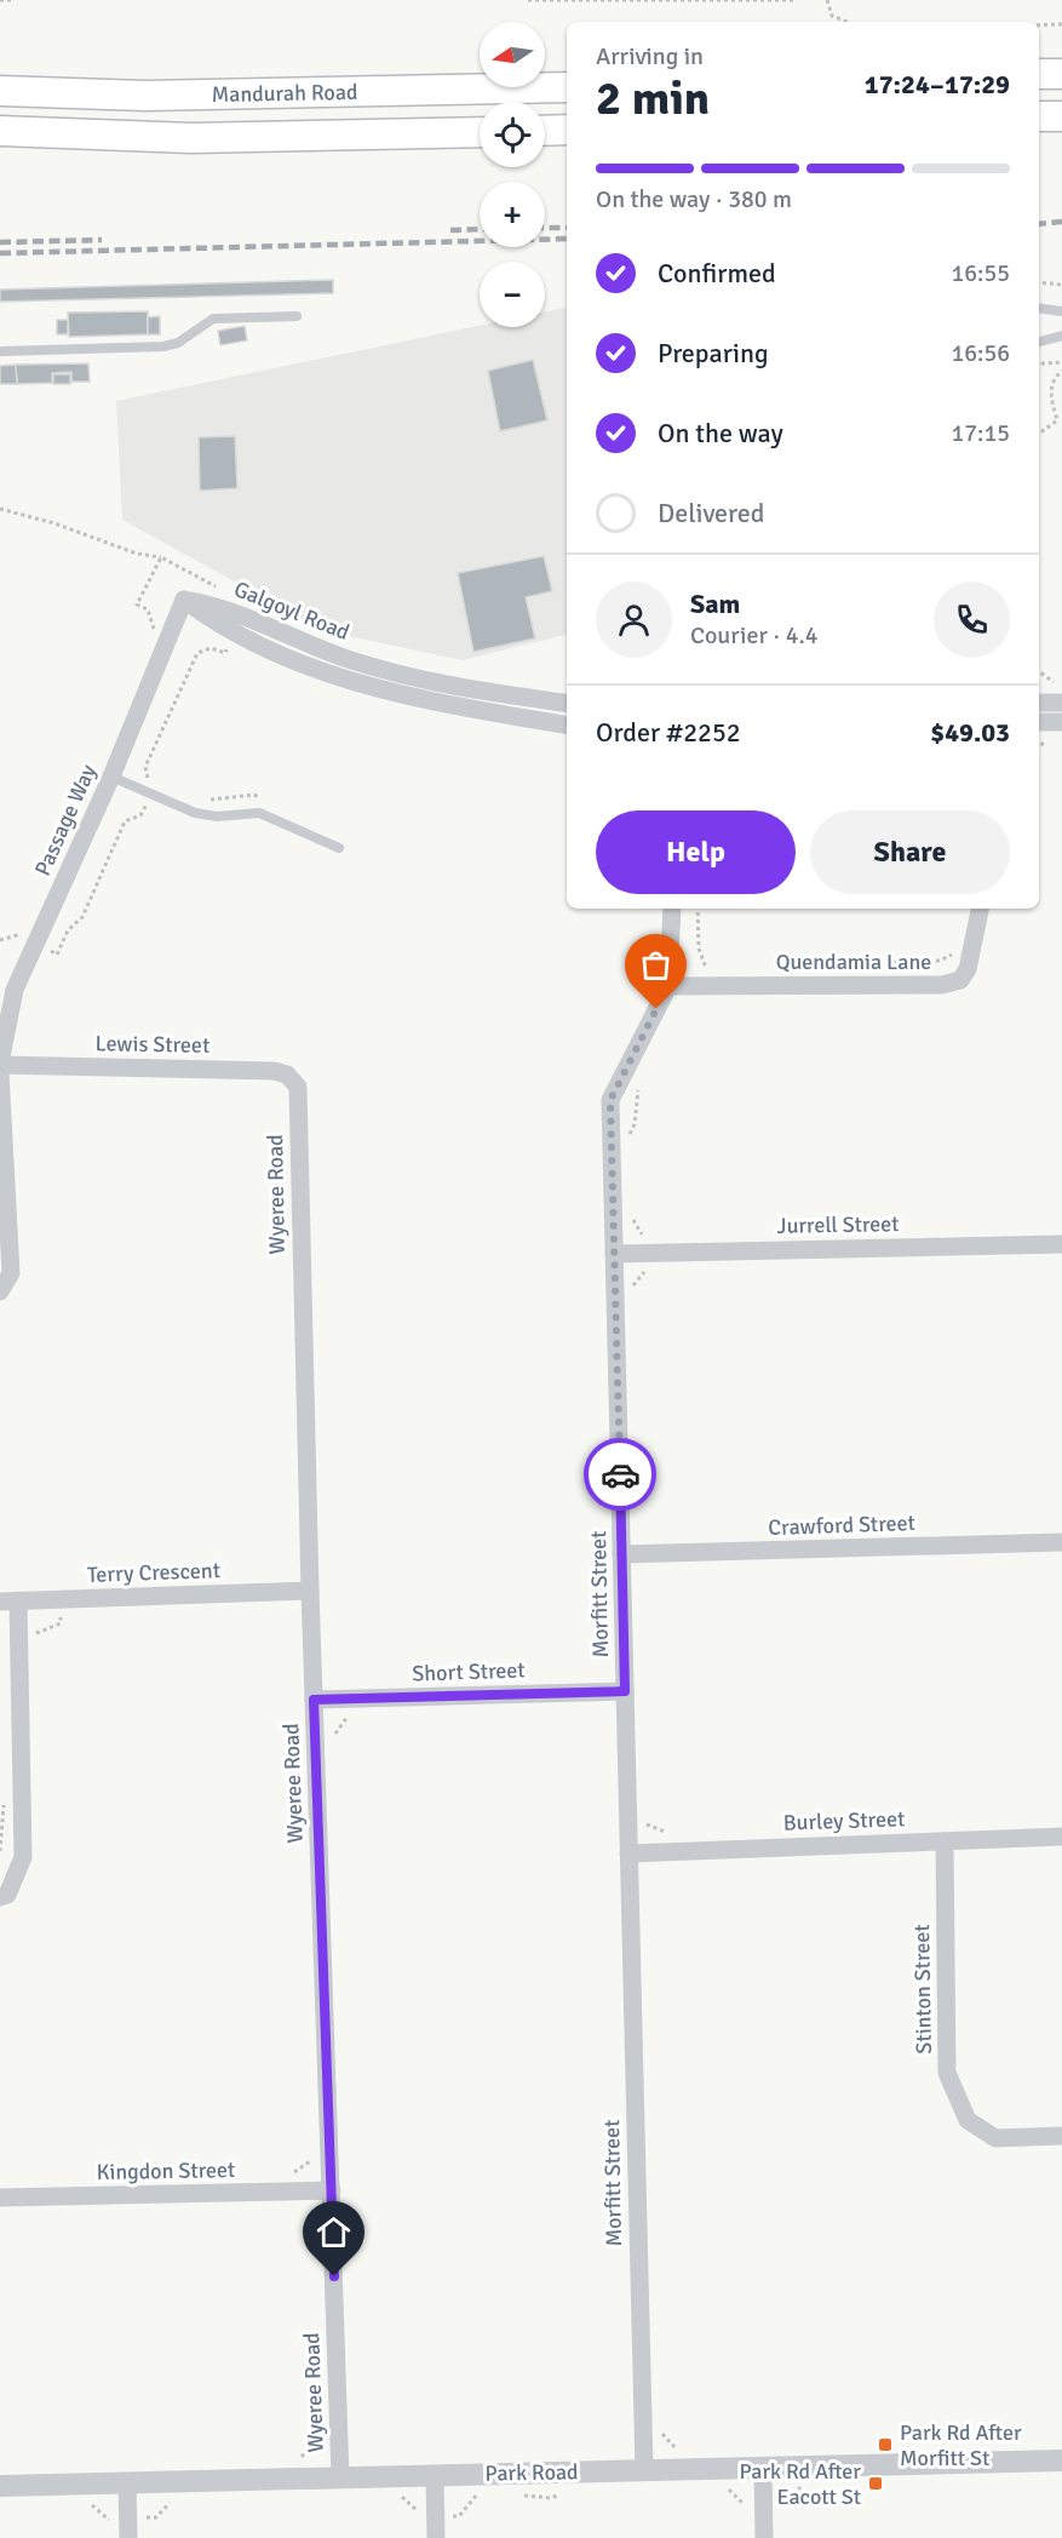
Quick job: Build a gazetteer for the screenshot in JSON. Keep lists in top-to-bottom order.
{
  "streets": {
    "highway": ["Mandurah Road"],
    "street": [
      "Galgoyl Road",
      "Passage Way",
      "Quendamia Lane",
      "Lewis Street",
      "Wyeree Road",
      "Jurrell Street",
      "Crawford Street",
      "Terry Crescent",
      "Morfitt Street",
      "Short Street",
      "Burley Street",
      "Stinton Street",
      "Kingdon Street",
      "Park Road"
    ]
  },
  "crossings": [
    ["Galgoyl Road", "Passage Way"],
    ["Passage Way", "Lewis Street"],
    ["Quendamia Lane", "Morfitt Street"],
    ["Lewis Street", "Wyeree Road"],
    ["Wyeree Road", "Terry Crescent"],
    ["Wyeree Road", "Short Street"],
    ["Wyeree Road", "Kingdon Street"],
    ["Wyeree Road", "Park Road"],
    ["Jurrell Street", "Morfitt Street"],
    ["Crawford Street", "Morfitt Street"],
    ["Morfitt Street", "Short Street"],
    ["Morfitt Street", "Burley Street"],
    ["Morfitt Street", "Park Road"],
    ["Burley Street", "Stinton Street"]
  ],
  "places": {
    "transit": ["Park Rd After Morfitt St", "Park Rd After Eacott St"]
  },
  "north": "left",
  "page": {
    "map_buttons": ["+", "−"],
    "heading": ["2 min", "Arriving in", "17:24–17:29"],
    "panel": [
      "Sam",
      "Courier · 4.4",
      "Order #2252",
      "$49.03"
    ],
    "bar": "On the way · 380 m",
    "list": [
      ["Confirmed", "16:55"],
      ["Preparing", "16:56"],
      ["On the way", "17:15"],
      "Delivered"
    ],
    "buttons": ["Help", "Share"]
  }
}
